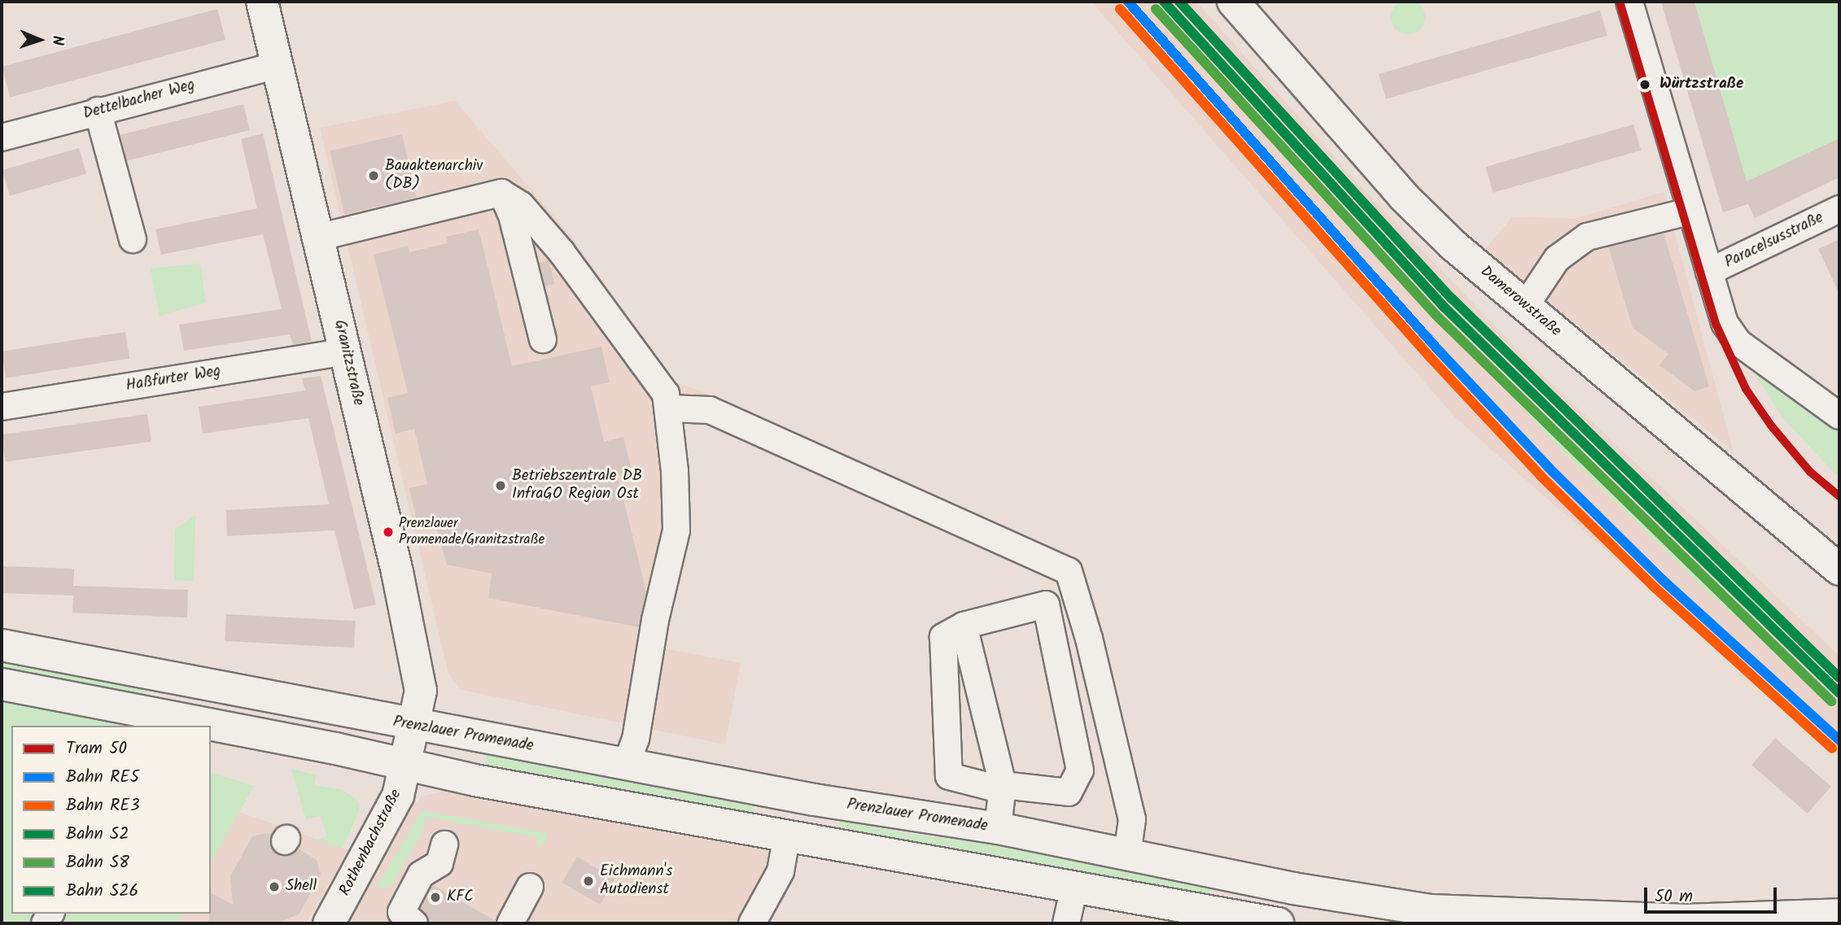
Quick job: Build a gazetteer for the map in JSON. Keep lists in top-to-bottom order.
{
  "streets": {
    "main road": [
      "Damerowstraße",
      "Granitzstraße",
      "Prenzlauer Promenade",
      "Rothenbachstraße"
    ],
    "street": ["Dettelbacher Weg", "Paracelsusstraße", "Haßfurter Weg"]
  },
  "crossings": [
    ["Dettelbacher Weg", "Granitzstraße"],
    ["Granitzstraße", "Haßfurter Weg"],
    ["Granitzstraße", "Prenzlauer Promenade"],
    ["Granitzstraße", "Rothenbachstraße"],
    ["Prenzlauer Promenade", "Rothenbachstraße"]
  ],
  "places": [
    "Würtzstraße",
    "Bauaktenarchiv (DB)",
    "Betriebszentrale DB InfraGO Region Ost",
    "Prenzlauer Promenade/Granitzstraße",
    "Eichmann's Autodienst",
    "Shell",
    "KFC"
  ],
  "lines": [
    "tram line 50",
    "rail line RE5",
    "rail line S2",
    "rail line S26",
    "rail line RE3",
    "rail line S8"
  ],
  "legend": [
    "Tram 50",
    "Bahn RE5",
    "Bahn RE3",
    "Bahn S2",
    "Bahn S8",
    "Bahn S26"
  ],
  "scale_bar": "50 m",
  "north": "right"
}
